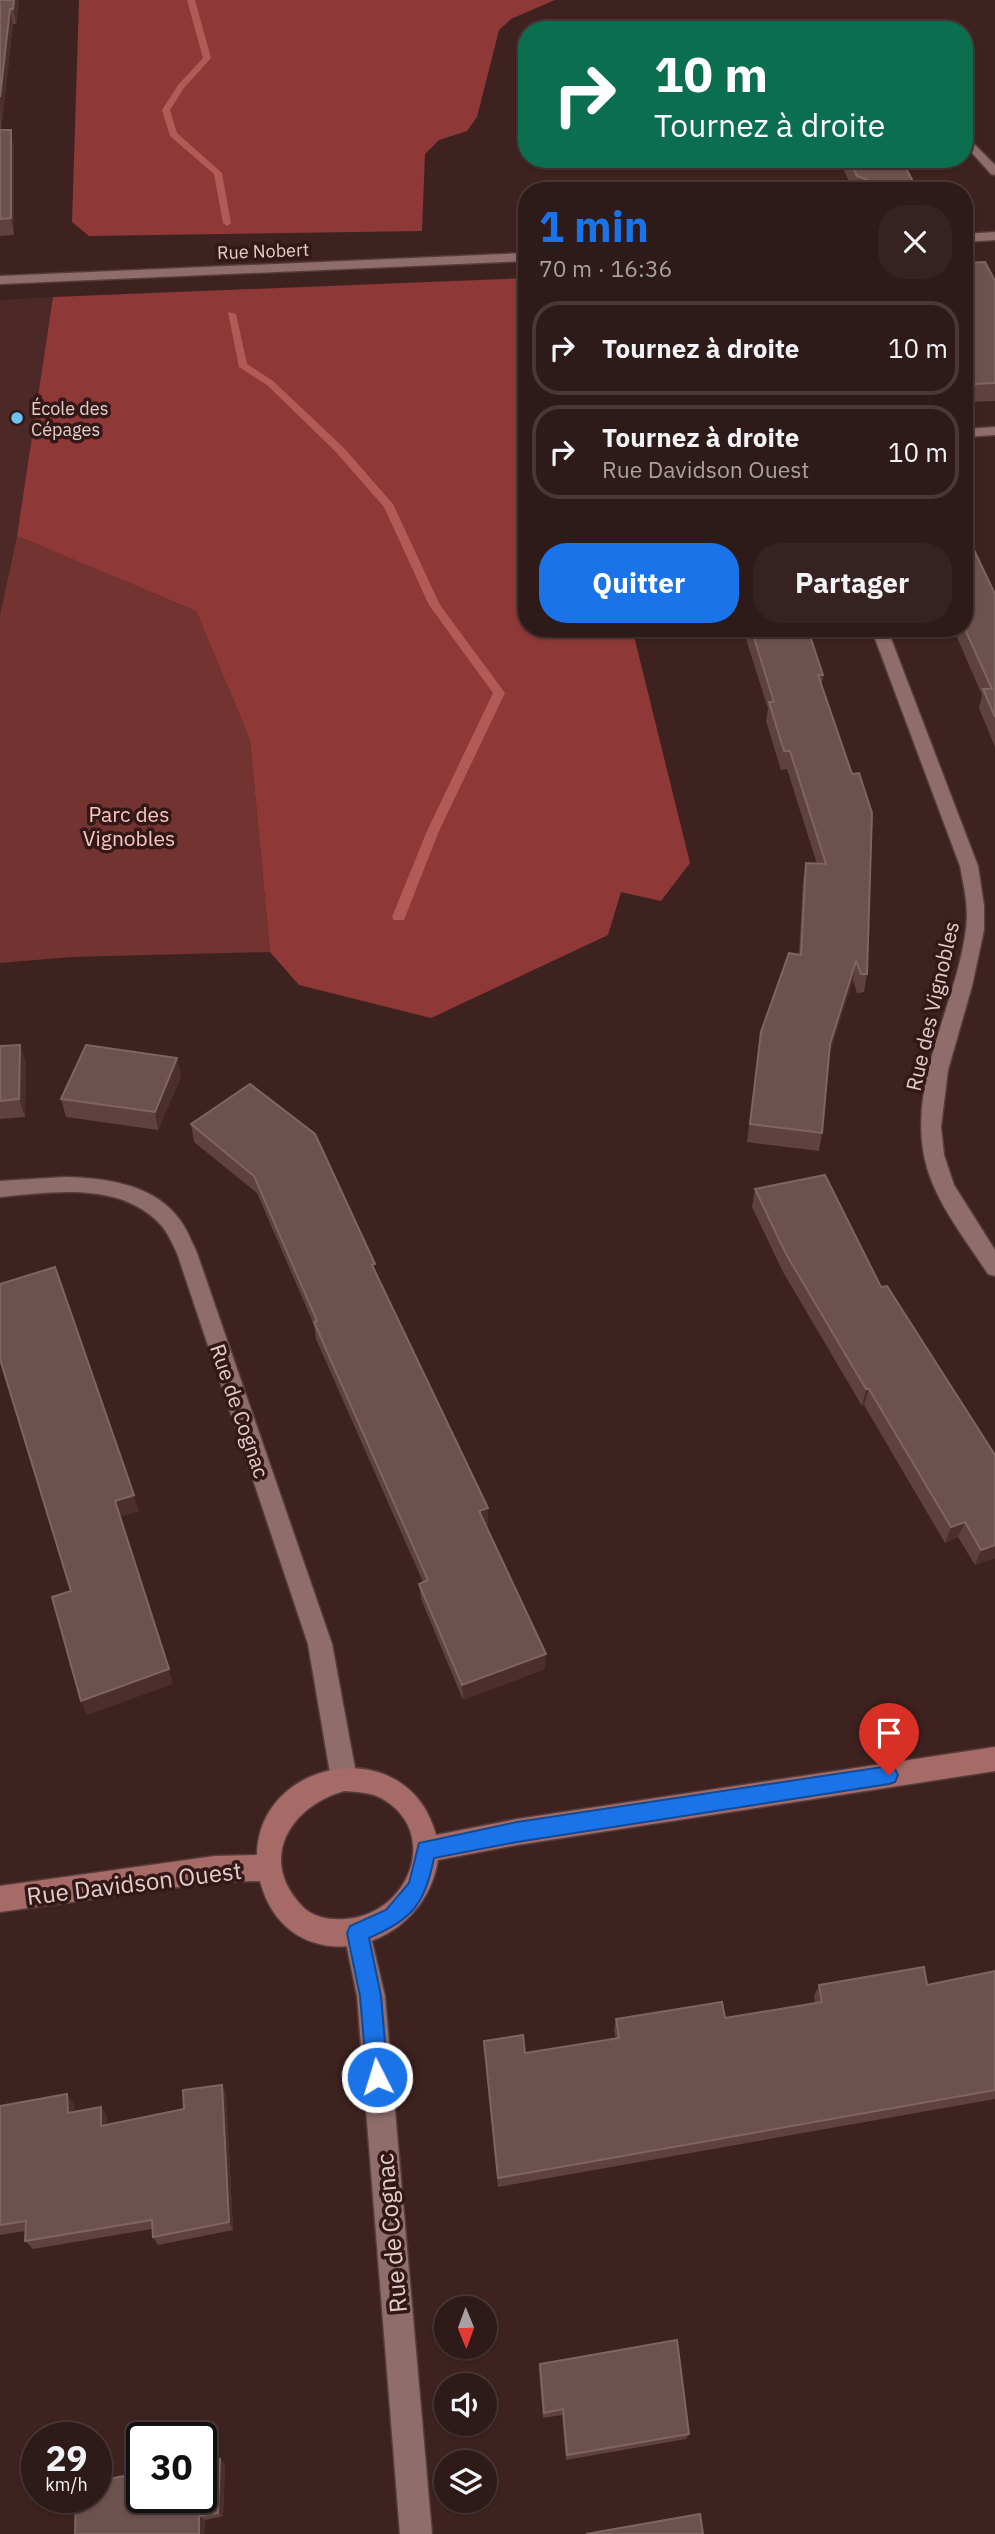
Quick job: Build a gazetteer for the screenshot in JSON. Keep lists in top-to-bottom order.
{
  "streets": {
    "street": [
      "Rue Nobert",
      "Rue des Vignobles",
      "Rue de Cognac",
      "Rue Davidson Ouest"
    ]
  },
  "crossings": [
    ["Rue de Cognac", "Rue Davidson Ouest"]
  ],
  "parks": ["Parc des Vignobles"],
  "places": ["École des Cépages"],
  "north": "bottom",
  "page": {
    "turn": ["10 m", "Tournez à droite"],
    "heading": ["1 min", "70 m · 16:36"],
    "list": [
      {
        "name": "Tournez à droite",
        "value": "10 m"
      },
      {
        "name": "Tournez à droite",
        "note": "Rue Davidson Ouest",
        "value": "10 m"
      }
    ],
    "buttons": ["Quitter", "Partager"],
    "speed": "29 km/h",
    "limit": "30"
  }
}
